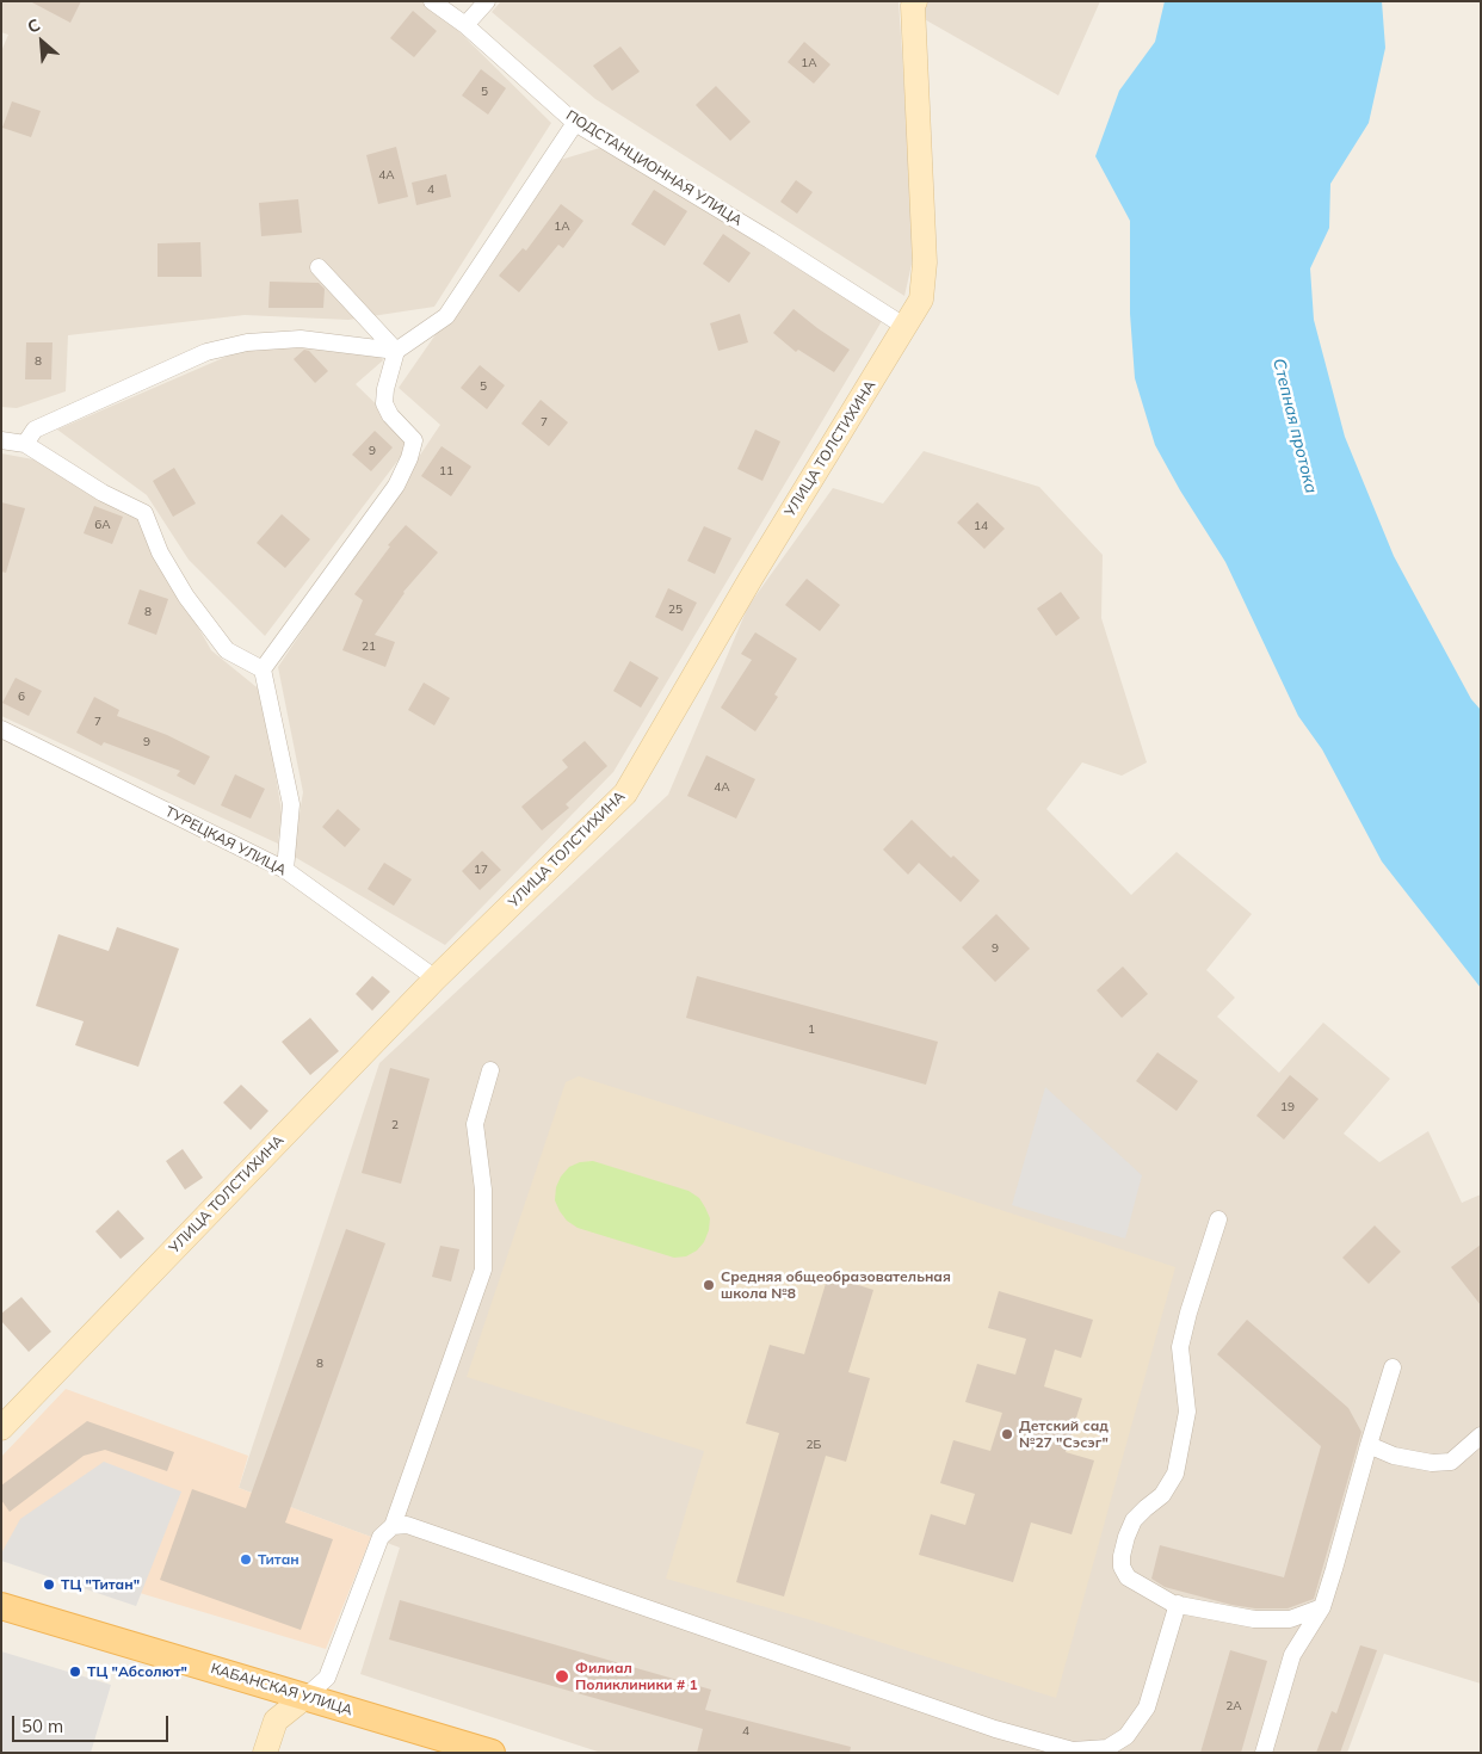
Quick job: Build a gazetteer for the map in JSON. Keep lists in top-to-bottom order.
{
  "streets": {
    "main road": ["КАБАНСКАЯ УЛИЦА"],
    "street": ["ПОДСТАНЦИОННАЯ УЛИЦА", "УЛИЦА ТОЛСТИХИНА", "ТУРЕЦКАЯ УЛИЦА"]
  },
  "crossings": [
    ["ПОДСТАНЦИОННАЯ УЛИЦА", "УЛИЦА ТОЛСТИХИНА"],
    ["УЛИЦА ТОЛСТИХИНА", "ТУРЕЦКАЯ УЛИЦА"]
  ],
  "water": ["Степная протока"],
  "places": [
    "Средняя общеобразовательная школа №8",
    "Детский сад №27 \"Сэсэг\"",
    "Титан",
    "ТЦ \"Титан\"",
    "ТЦ \"Абсолют\"",
    "Филиал Поликлиники # 1"
  ],
  "house_numbers": [
    "1А",
    "5",
    "4А",
    "4",
    "1А",
    "8",
    "5",
    "7",
    "9",
    "11",
    "6А",
    "14",
    "25",
    "8",
    "21",
    "6",
    "7",
    "9",
    "4А",
    "17",
    "9",
    "1",
    "19",
    "2",
    "8",
    "2Б",
    "2А",
    "4"
  ],
  "scale_bar": "50 m",
  "north": "top left"
}
